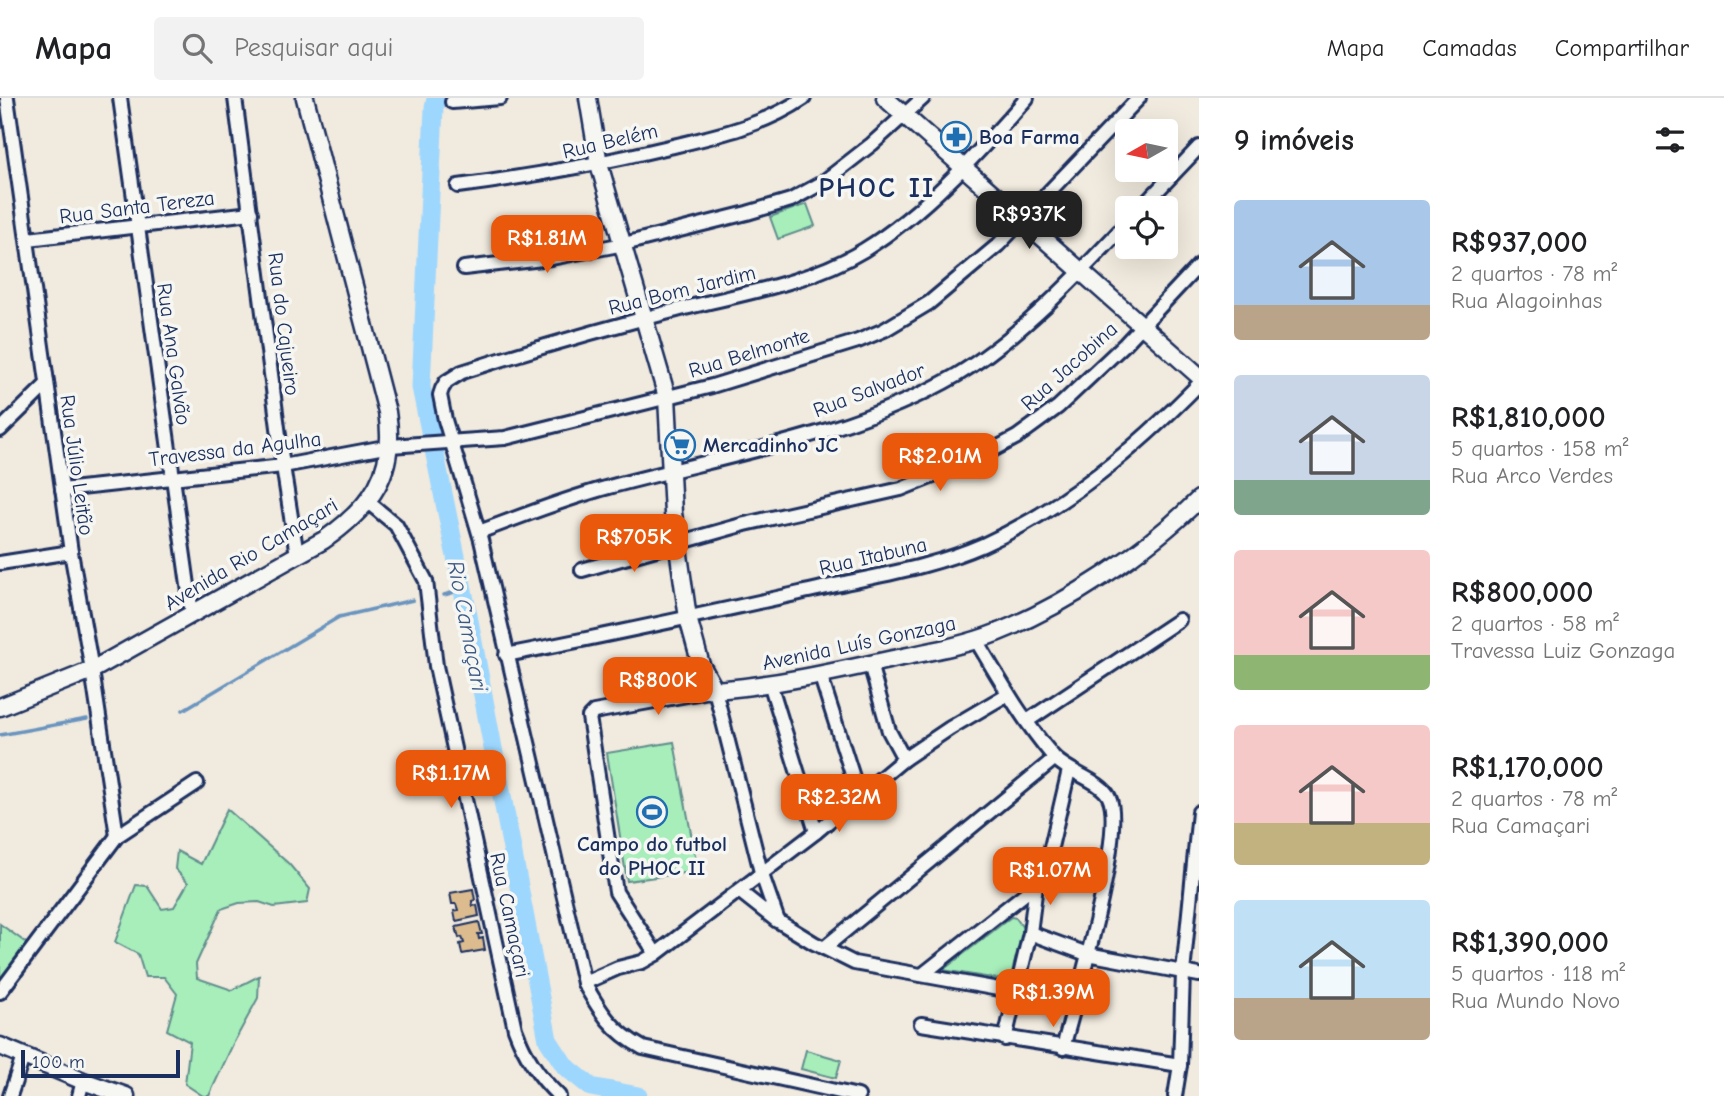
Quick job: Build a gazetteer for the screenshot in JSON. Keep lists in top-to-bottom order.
{
  "streets": {
    "street": [
      "Rua Belém",
      "Rua Santa Tereza",
      "Rua Bom Jardim",
      "Rua do Cajueiro",
      "Rua Belmonte",
      "Rua Ana Galvão",
      "Rua Jacobina",
      "Rua Salvador",
      "Travessa da Agulha",
      "Rua Júlio Leitão",
      "Avenida Rio Camaçari",
      "Rua Itabuna",
      "Avenida Luís Gonzaga",
      "Rua Camaçari"
    ]
  },
  "crossings": [
    ["Rua Santa Tereza", "Rua do Cajueiro"],
    ["Rua Santa Tereza", "Rua Ana Galvão"],
    ["Rua Santa Tereza", "Rua Júlio Leitão"],
    ["Rua Bom Jardim", "Rua Belmonte"],
    ["Rua Bom Jardim", "Rua Salvador"],
    ["Rua Bom Jardim", "Travessa da Agulha"],
    ["Rua Bom Jardim", "Rua Itabuna"],
    ["Rua do Cajueiro", "Travessa da Agulha"],
    ["Rua do Cajueiro", "Avenida Rio Camaçari"],
    ["Rua Belmonte", "Travessa da Agulha"],
    ["Rua Ana Galvão", "Travessa da Agulha"],
    ["Rua Ana Galvão", "Avenida Rio Camaçari"],
    ["Travessa da Agulha", "Rua Júlio Leitão"],
    ["Travessa da Agulha", "Avenida Rio Camaçari"],
    ["Rua Júlio Leitão", "Avenida Rio Camaçari"],
    ["Avenida Rio Camaçari", "Rua Camaçari"]
  ],
  "districts": ["PHOC II"],
  "water": ["Rio Camaçari"],
  "places": {
    "pharmacy": ["Boa Farma"],
    "supermarket": ["Mercadinho JC"],
    "sports": ["Campo do futbol do PHOC II"]
  },
  "scale_bar": "100 m",
  "north": "left",
  "page": {
    "header": "Mapa",
    "search": "Pesquisar aqui",
    "nav": ["Mapa", "Camadas", "Compartilhar"],
    "heading": "9 imóveis",
    "list": [
      {
        "name": "R$937,000",
        "note": "2 quartos · 78 m² · Rua Alagoinhas"
      },
      {
        "name": "R$1,810,000",
        "note": "5 quartos · 158 m² · Rua Arco Verdes"
      },
      {
        "name": "R$800,000",
        "note": "2 quartos · 58 m² · Travessa Luiz Gonzaga"
      },
      {
        "name": "R$1,170,000",
        "note": "2 quartos · 78 m² · Rua Camaçari"
      },
      {
        "name": "R$1,390,000",
        "note": "5 quartos · 118 m² · Rua Mundo Novo"
      }
    ],
    "price": [
      "R$937K",
      "R$1.81M",
      "R$2.01M",
      "R$705K",
      "R$800K",
      "R$1.17M",
      "R$2.32M",
      "R$1.07M",
      "R$1.39M"
    ],
    "scale": "100 m"
  }
}
